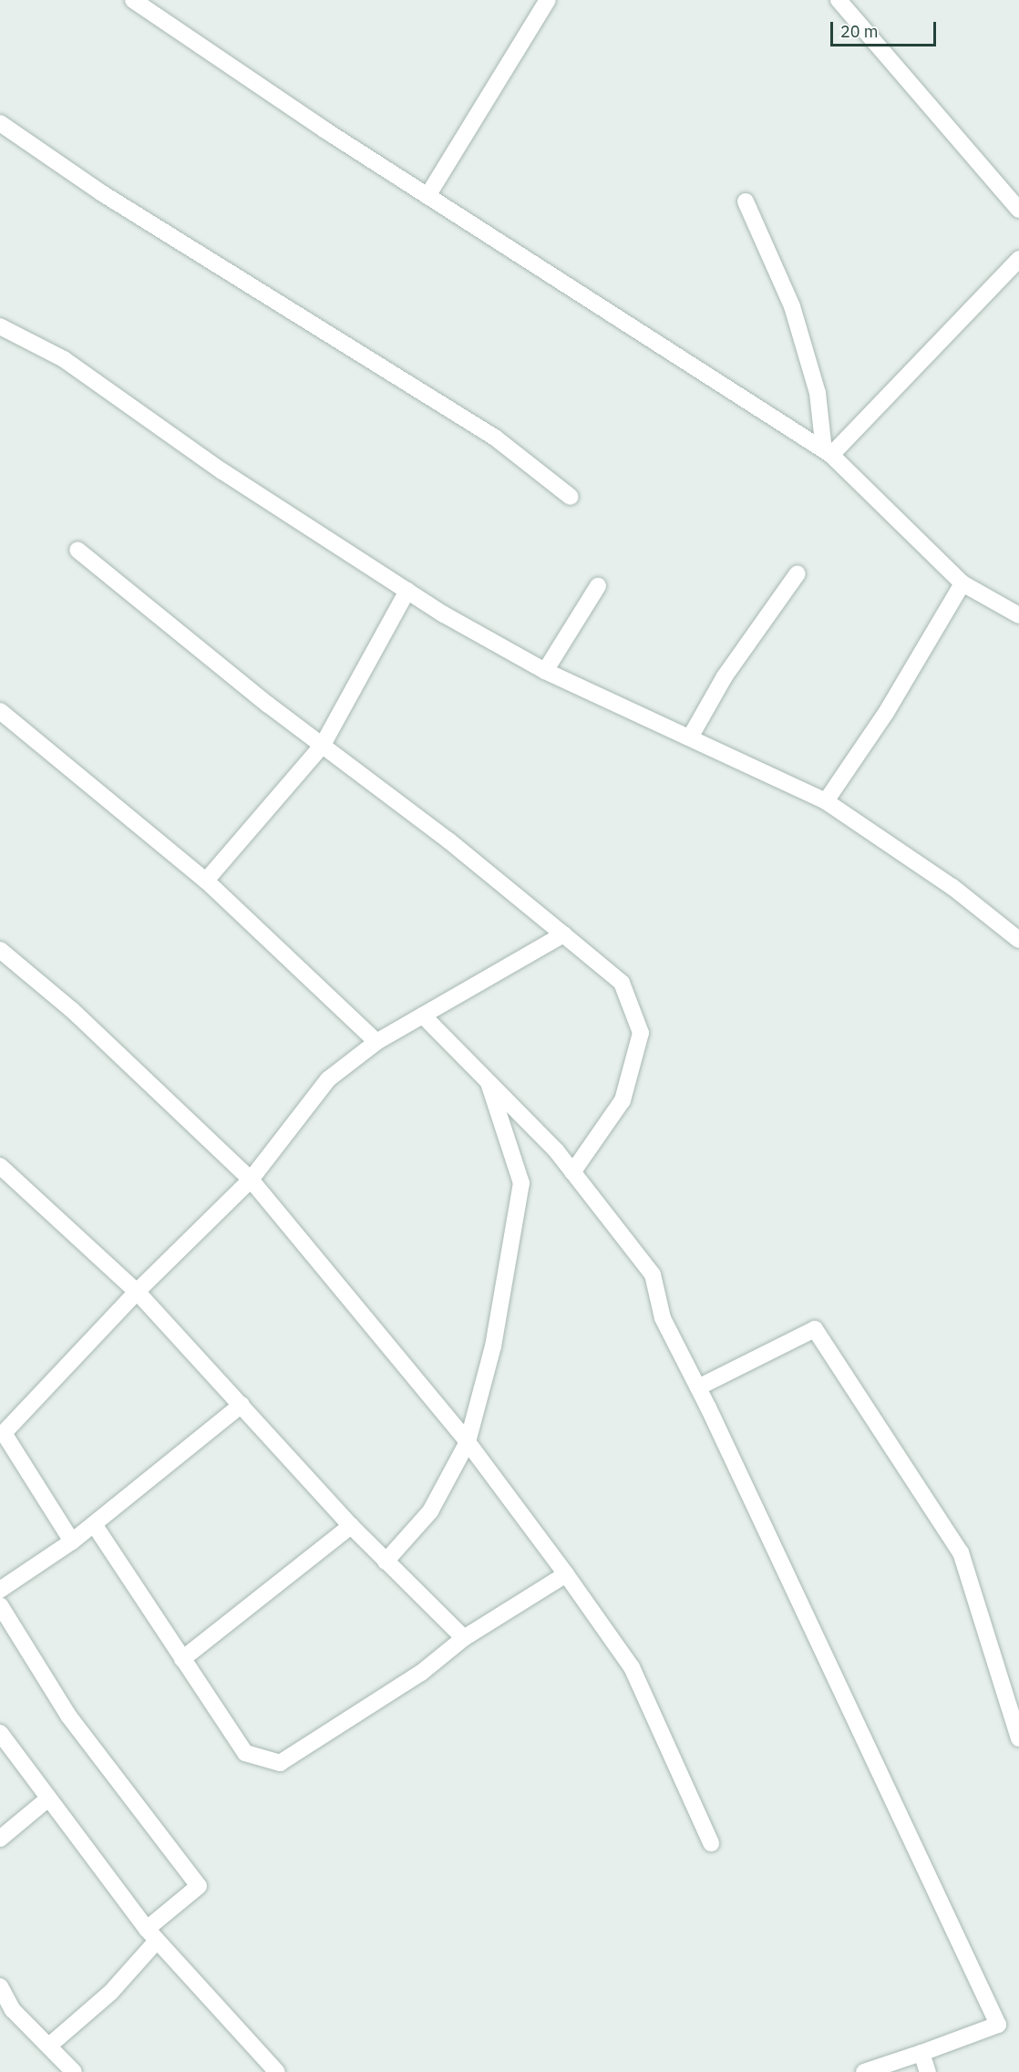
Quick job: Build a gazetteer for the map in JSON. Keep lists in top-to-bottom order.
{
  "scale_bar": "20 m"
}
